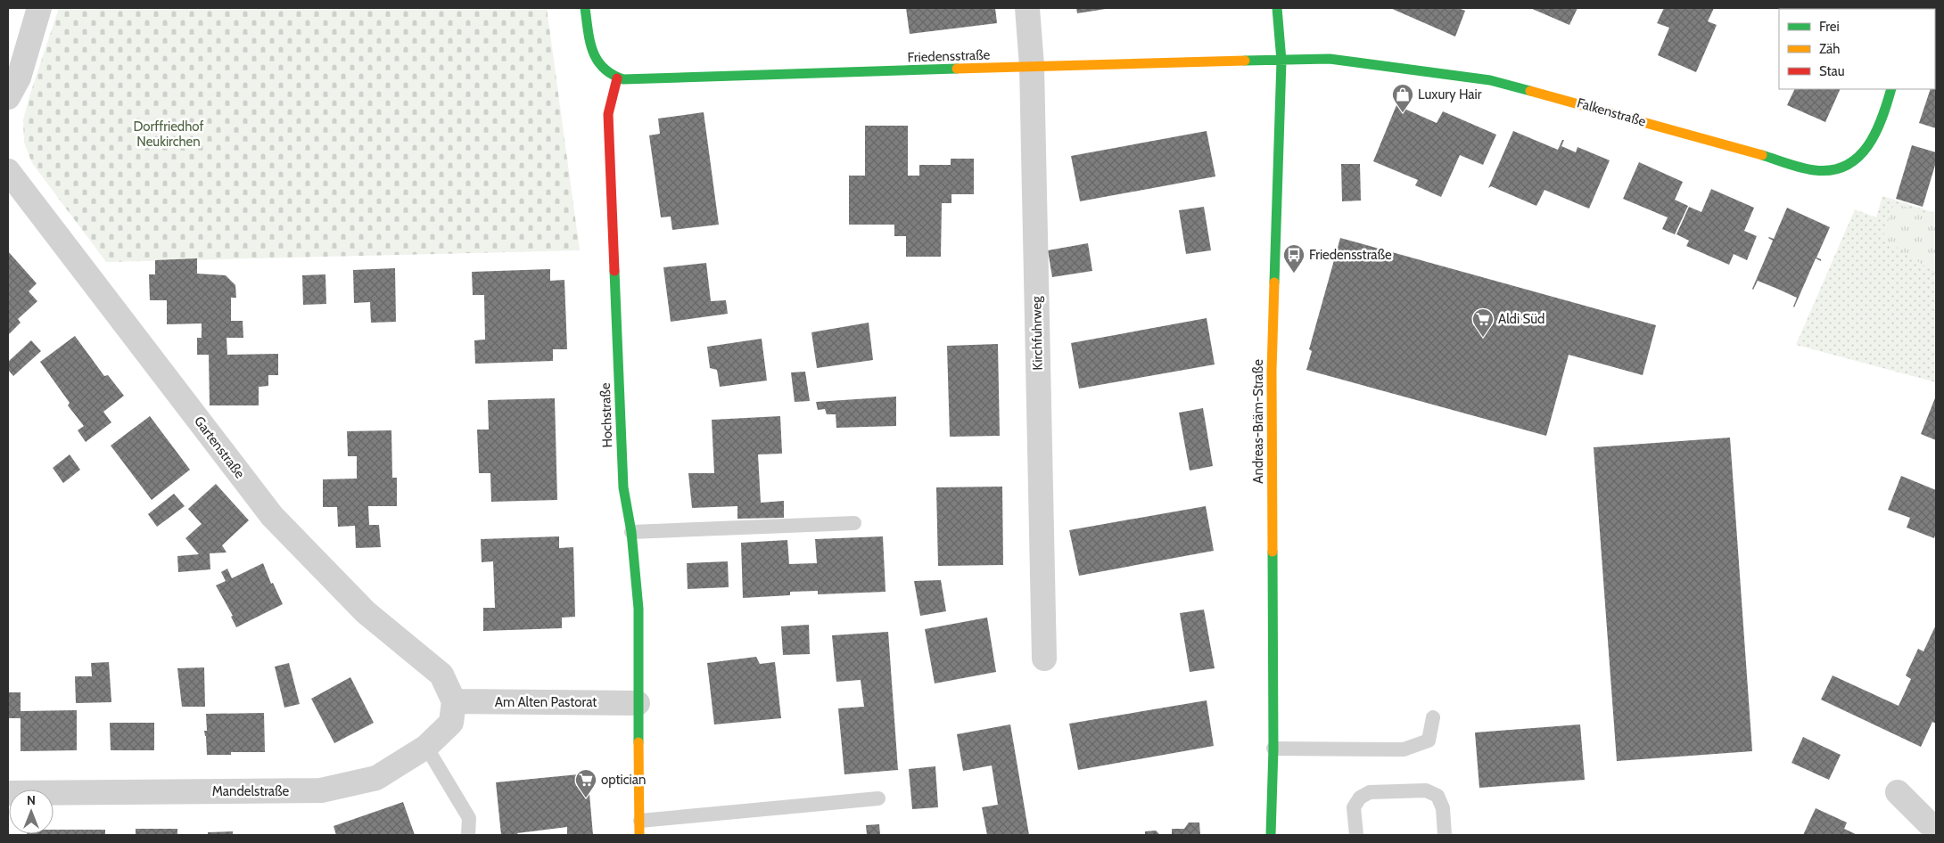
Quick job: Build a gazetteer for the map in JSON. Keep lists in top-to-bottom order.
{
  "streets": {
    "street": [
      "Friedensstraße",
      "Falkenstraße",
      "Kirchfuhrweg",
      "Hochstraße",
      "Andreas-Bräm-Straße",
      "Gartenstraße",
      "Am Alten Pastorat",
      "Mandelstraße"
    ]
  },
  "crossings": [
    ["Friedensstraße", "Falkenstraße"],
    ["Friedensstraße", "Kirchfuhrweg"],
    ["Friedensstraße", "Hochstraße"],
    ["Friedensstraße", "Andreas-Bräm-Straße"],
    ["Falkenstraße", "Andreas-Bräm-Straße"],
    ["Hochstraße", "Am Alten Pastorat"],
    ["Gartenstraße", "Am Alten Pastorat"],
    ["Gartenstraße", "Mandelstraße"],
    ["Am Alten Pastorat", "Mandelstraße"]
  ],
  "parks": ["Dorffriedhof Neukirchen"],
  "places": {
    "shop": ["Luxury Hair"],
    "bus stop": ["Friedensstraße"],
    "supermarket": ["Aldi Süd", "optician"]
  },
  "legend": ["Frei", "Zäh", "Stau"],
  "north": "top"
}
